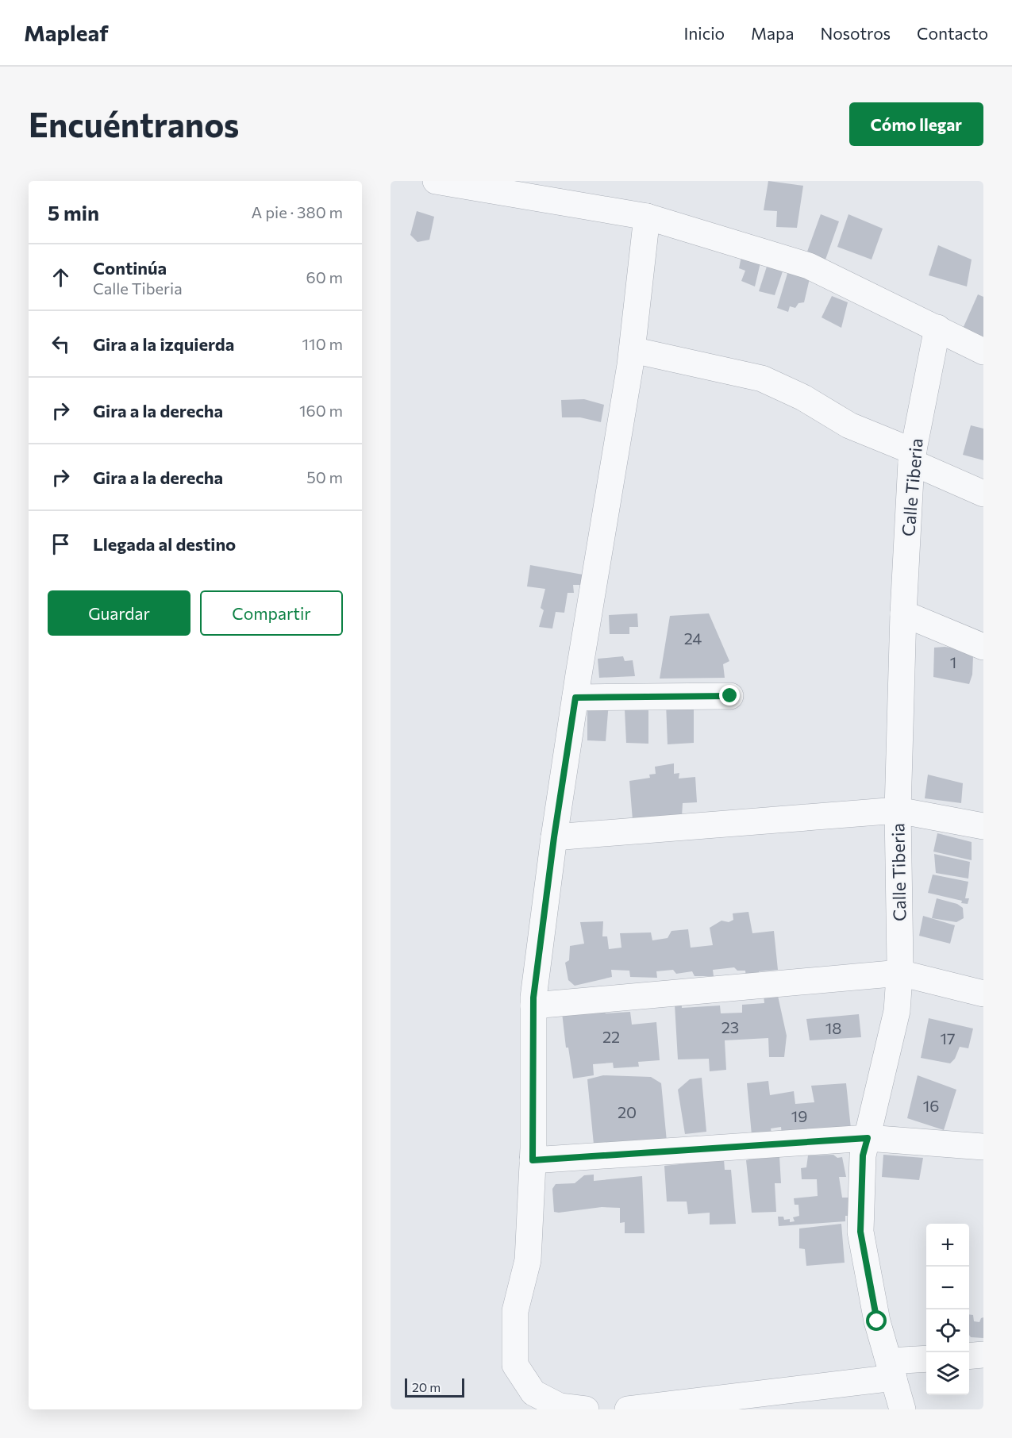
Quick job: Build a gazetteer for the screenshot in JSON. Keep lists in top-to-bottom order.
{
  "streets": {
    "street": ["Calle Tiberia"]
  },
  "house_numbers": [
    "24",
    "1",
    "23",
    "18",
    "22",
    "17",
    "16",
    "20",
    "19"
  ],
  "scale_bar": "20 m",
  "page": {
    "header": "Mapleaf",
    "nav": [
      "Inicio",
      "Mapa",
      "Nosotros",
      "Contacto"
    ],
    "buttons": [
      "Cómo llegar",
      ["Guardar", "Compartir"]
    ],
    "title": "Encuéntranos",
    "heading": ["5 min", "A pie · 380 m"],
    "list": [
      ["Continúa", "Calle Tiberia", "60 m"],
      ["Gira a la izquierda", "110 m"],
      ["Gira a la derecha", "160 m"],
      ["Gira a la derecha", "50 m"],
      "Llegada al destino"
    ],
    "map_buttons": ["+", "−"],
    "scale": "20 m"
  }
}
